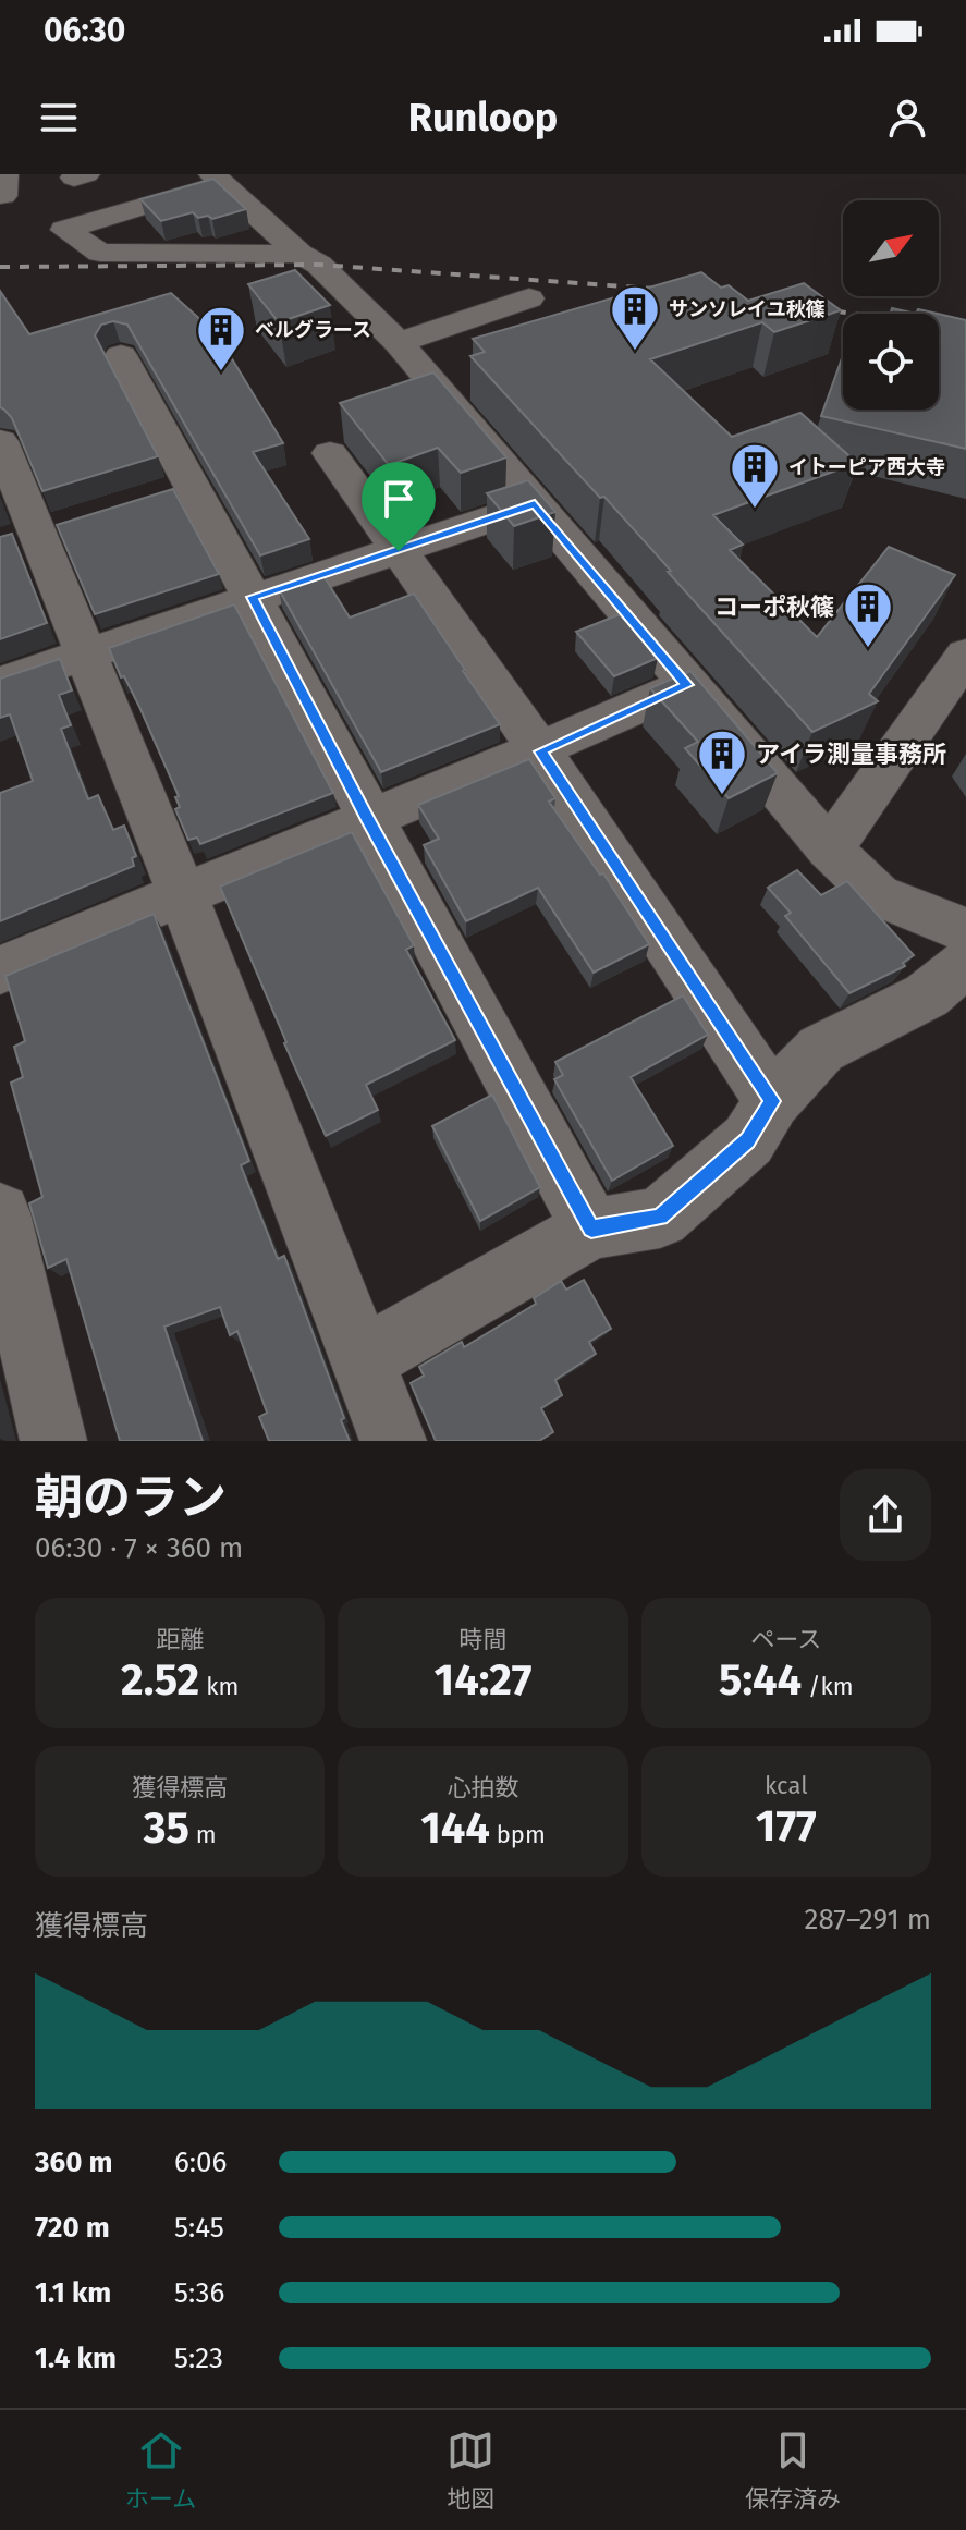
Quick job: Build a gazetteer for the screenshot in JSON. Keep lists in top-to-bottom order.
{
  "places": {
    "building": [
      "サンソレイユ秋篠",
      "ベルグラース",
      "イトーピア西大寺",
      "コーポ秋篠",
      "アイラ測量事務所"
    ]
  },
  "north": "top right",
  "page": {
    "status": "06:30",
    "header": "Runloop",
    "heading": ["朝のラン", "06:30 · 7 × 360 m"],
    "stats": [
      ["距離", "2.52 km"],
      ["時間", "14:27"],
      ["ペース", "5:44 /km"],
      ["獲得標高", "35 m"],
      ["心拍数", "144 bpm"],
      ["kcal", "177"]
    ],
    "chart": ["獲得標高", "287–291 m"],
    "list": [
      {
        "name": "360 m",
        "note": "6:06"
      },
      {
        "name": "720 m",
        "note": "5:45"
      },
      {
        "name": "1.1 km",
        "note": "5:36"
      },
      {
        "name": "1.4 km",
        "note": "5:23"
      }
    ],
    "tabs": ["ホーム", "地図", "保存済み"]
  }
}
